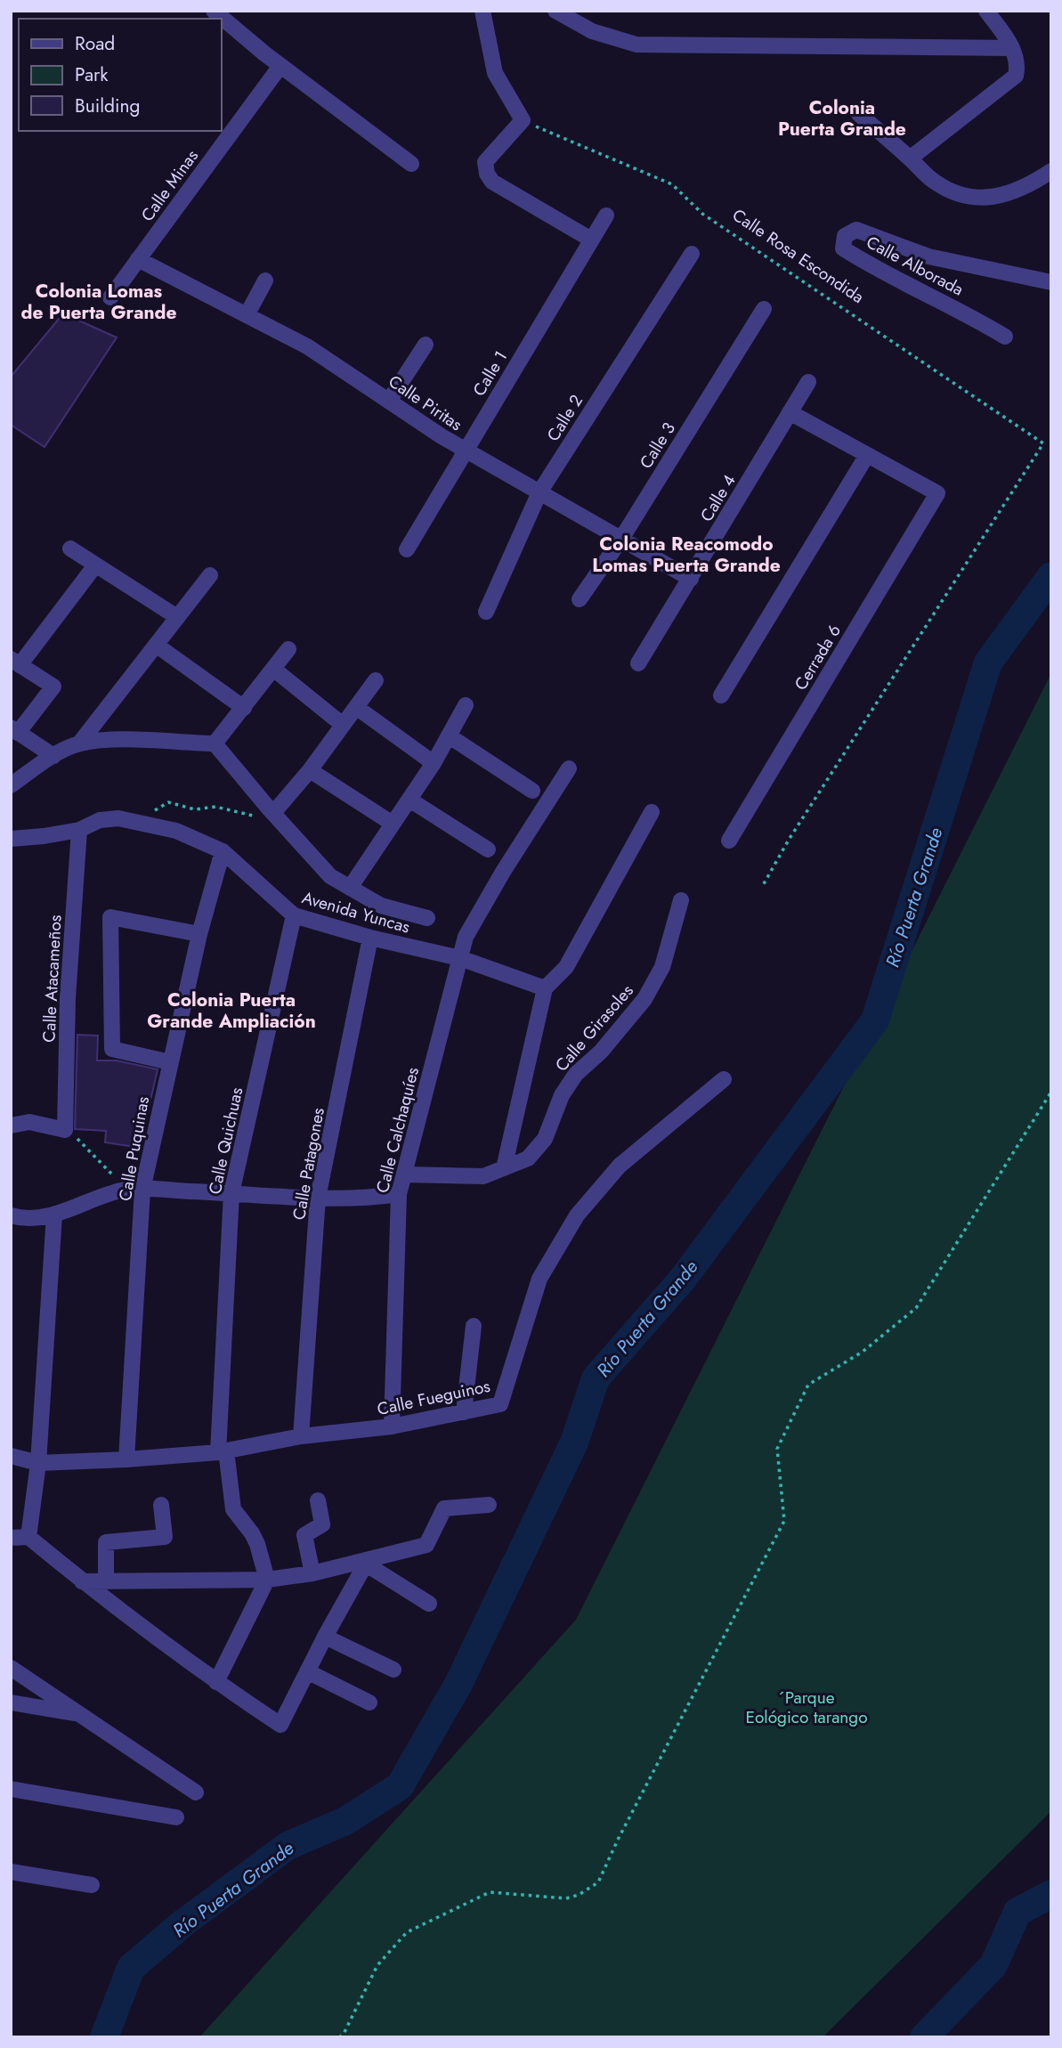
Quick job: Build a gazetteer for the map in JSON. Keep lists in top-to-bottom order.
{
  "streets": {
    "street": [
      "Calle Minas",
      "Calle Alborada",
      "Calle 1",
      "Calle Piritas",
      "Calle 2",
      "Calle 3",
      "Calle 4",
      "Cerrada 6",
      "Avenida Yuncas",
      "Calle Atacameños",
      "Calle Girasoles",
      "Calle Calchaquíes",
      "Calle Quichuas",
      "Calle Puquinas",
      "Calle Patagones",
      "Calle Fueguinos"
    ],
    "path": ["Calle Rosa Escondida"]
  },
  "crossings": [
    ["Calle Minas", "Calle Piritas"],
    ["Calle 1", "Calle Piritas"],
    ["Calle Piritas", "Calle 2"],
    ["Calle Piritas", "Calle 3"],
    ["Calle Piritas", "Calle 4"],
    ["Avenida Yuncas", "Calle Atacameños"],
    ["Avenida Yuncas", "Calle Calchaquíes"],
    ["Avenida Yuncas", "Calle Quichuas"],
    ["Avenida Yuncas", "Calle Puquinas"],
    ["Avenida Yuncas", "Calle Patagones"],
    ["Calle Girasoles", "Calle Calchaquíes"],
    ["Calle Calchaquíes", "Calle Fueguinos"],
    ["Calle Quichuas", "Calle Fueguinos"],
    ["Calle Puquinas", "Calle Fueguinos"],
    ["Calle Patagones", "Calle Fueguinos"]
  ],
  "districts": [
    "Colonia Puerta Grande",
    "Colonia Lomas de Puerta Grande",
    "Colonia Reacomodo Lomas Puerta Grande",
    "Colonia Puerta Grande Ampliación"
  ],
  "water": ["Río Puerta Grande"],
  "parks": ["´Parque Eológico tarango"],
  "legend": ["Road", "Park", "Building"]
}
